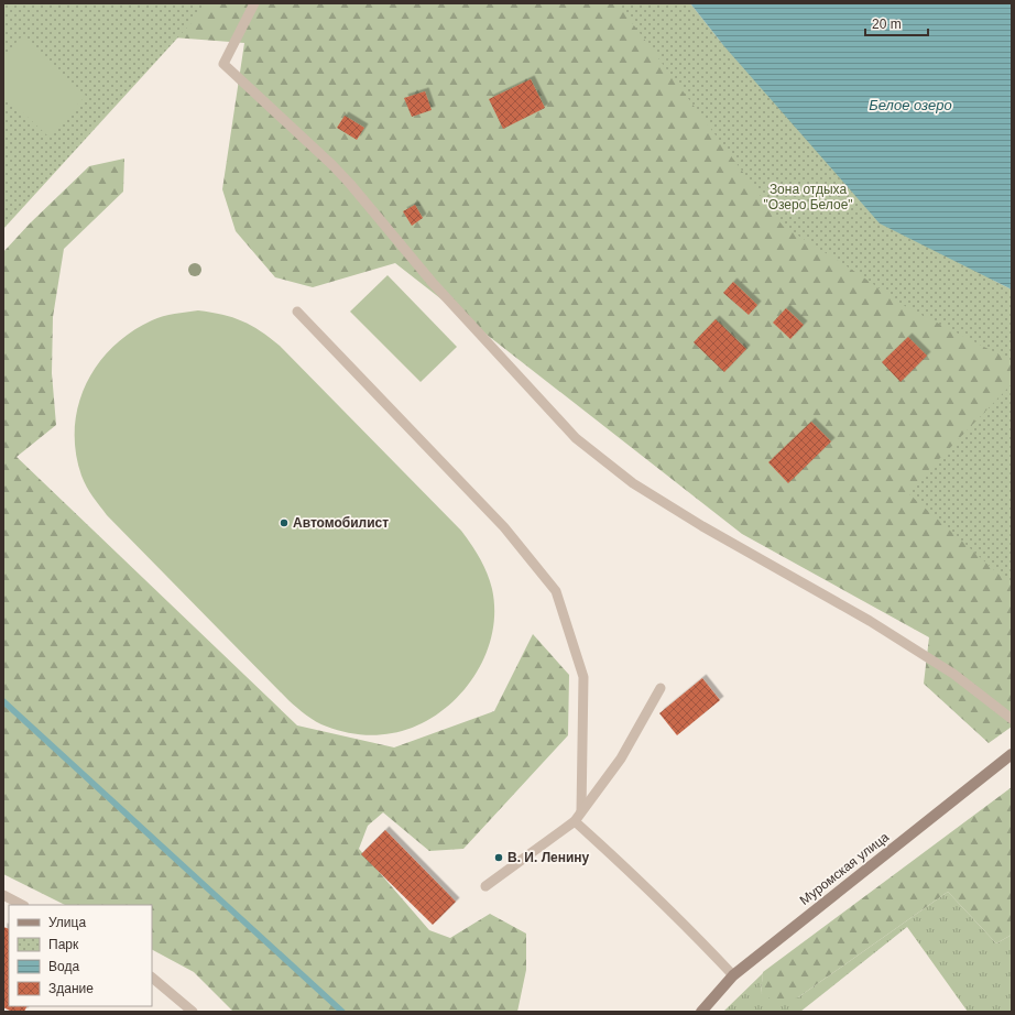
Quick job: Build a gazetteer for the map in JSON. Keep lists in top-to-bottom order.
{
  "streets": {
    "street": ["Муромская улица"]
  },
  "water": ["Белое озеро"],
  "parks": ["Зона отдыха \"Озеро Белое\""],
  "places": ["Автомобилист", "В. И. Ленину"],
  "legend": [
    "Улица",
    "Парк",
    "Вода",
    "Здание"
  ],
  "scale_bar": "20 m"
}
